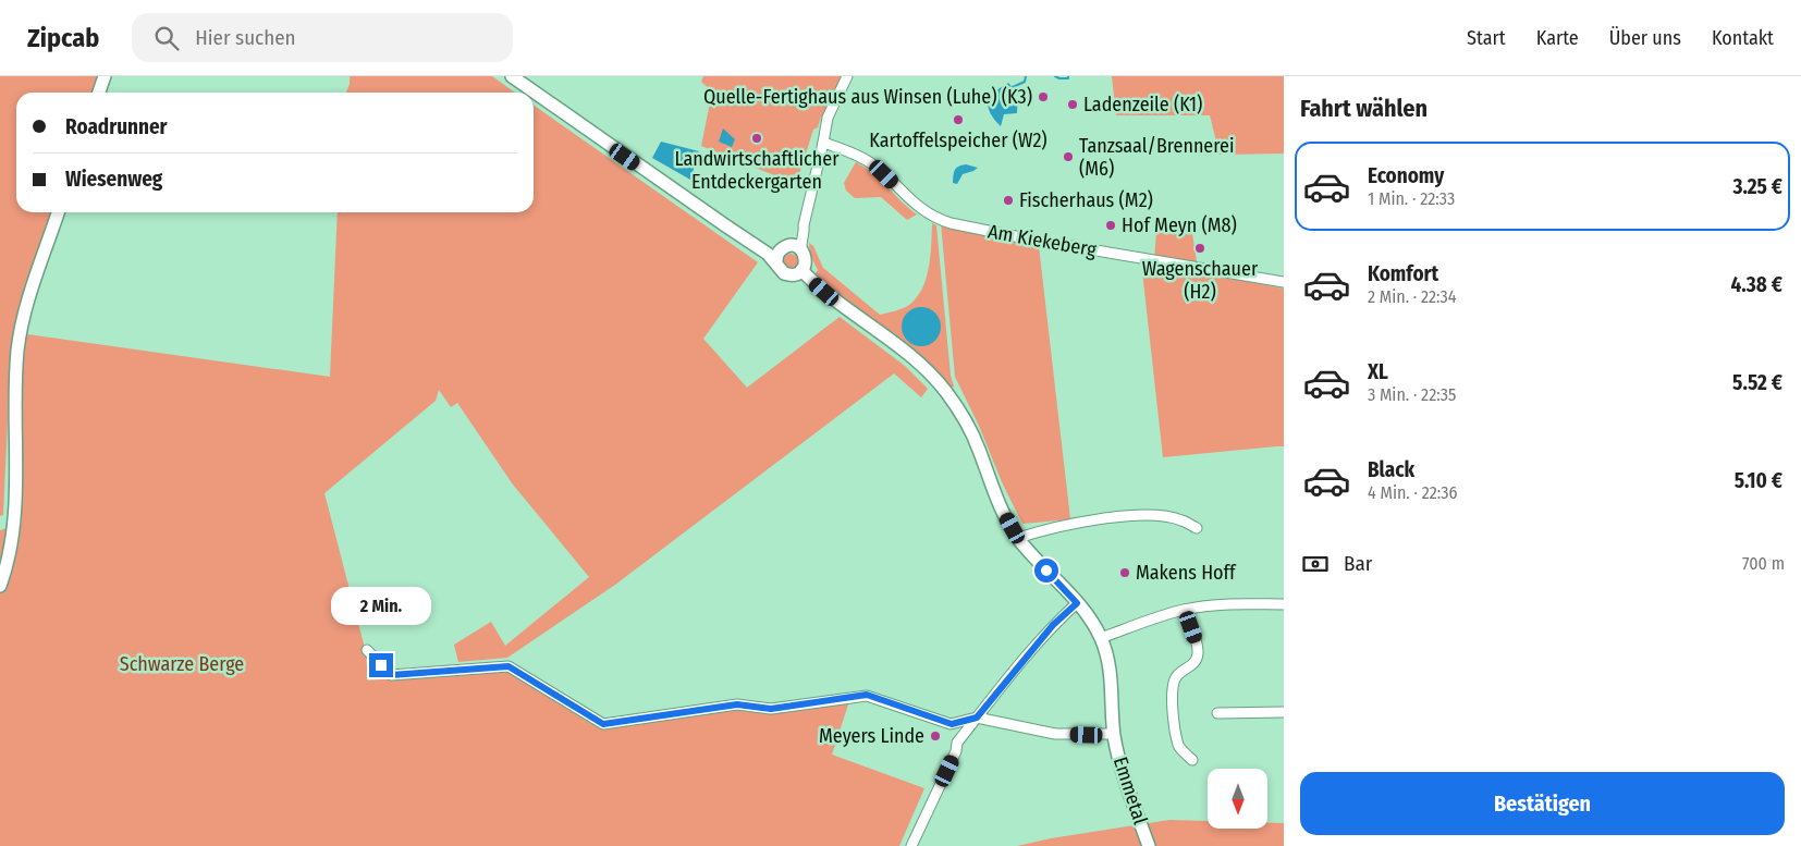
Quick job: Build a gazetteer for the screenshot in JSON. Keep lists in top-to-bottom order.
{
  "streets": {
    "main road": ["Emmetal"],
    "street": ["Am Kiekeberg"]
  },
  "parks": ["Schwarze Berge"],
  "places": [
    "Quelle-Fertighaus aus Winsen (Luhe) (K3)",
    "Ladenzeile (K1)",
    "Kartoffelspeicher (W2)",
    "Landwirtschaftlicher Entdeckergarten",
    "Tanzsaal/Brennerei (M6)",
    "Fischerhaus (M2)",
    "Hof Meyn (M8)",
    "Wagenschauer (H2)",
    "Makens Hoff",
    "Meyers Linde"
  ],
  "north": "bottom",
  "page": {
    "header": "Zipcab",
    "search": "Hier suchen",
    "nav": [
      "Start",
      "Karte",
      "Über uns",
      "Kontakt"
    ],
    "heading": "Fahrt wählen",
    "banner": ["Roadrunner", "Wiesenweg"],
    "list": [
      {
        "name": "Economy",
        "note": "1 Min. · 22:33",
        "value": "3.25 €"
      },
      {
        "name": "Komfort",
        "note": "2 Min. · 22:34",
        "value": "4.38 €"
      },
      {
        "name": "XL",
        "note": "3 Min. · 22:35",
        "value": "5.52 €"
      },
      {
        "name": "Black",
        "note": "4 Min. · 22:36",
        "value": "5.10 €"
      }
    ],
    "pay": ["Bar", "700 m"],
    "bubble": "2 Min.",
    "buttons": "Bestätigen"
  }
}
